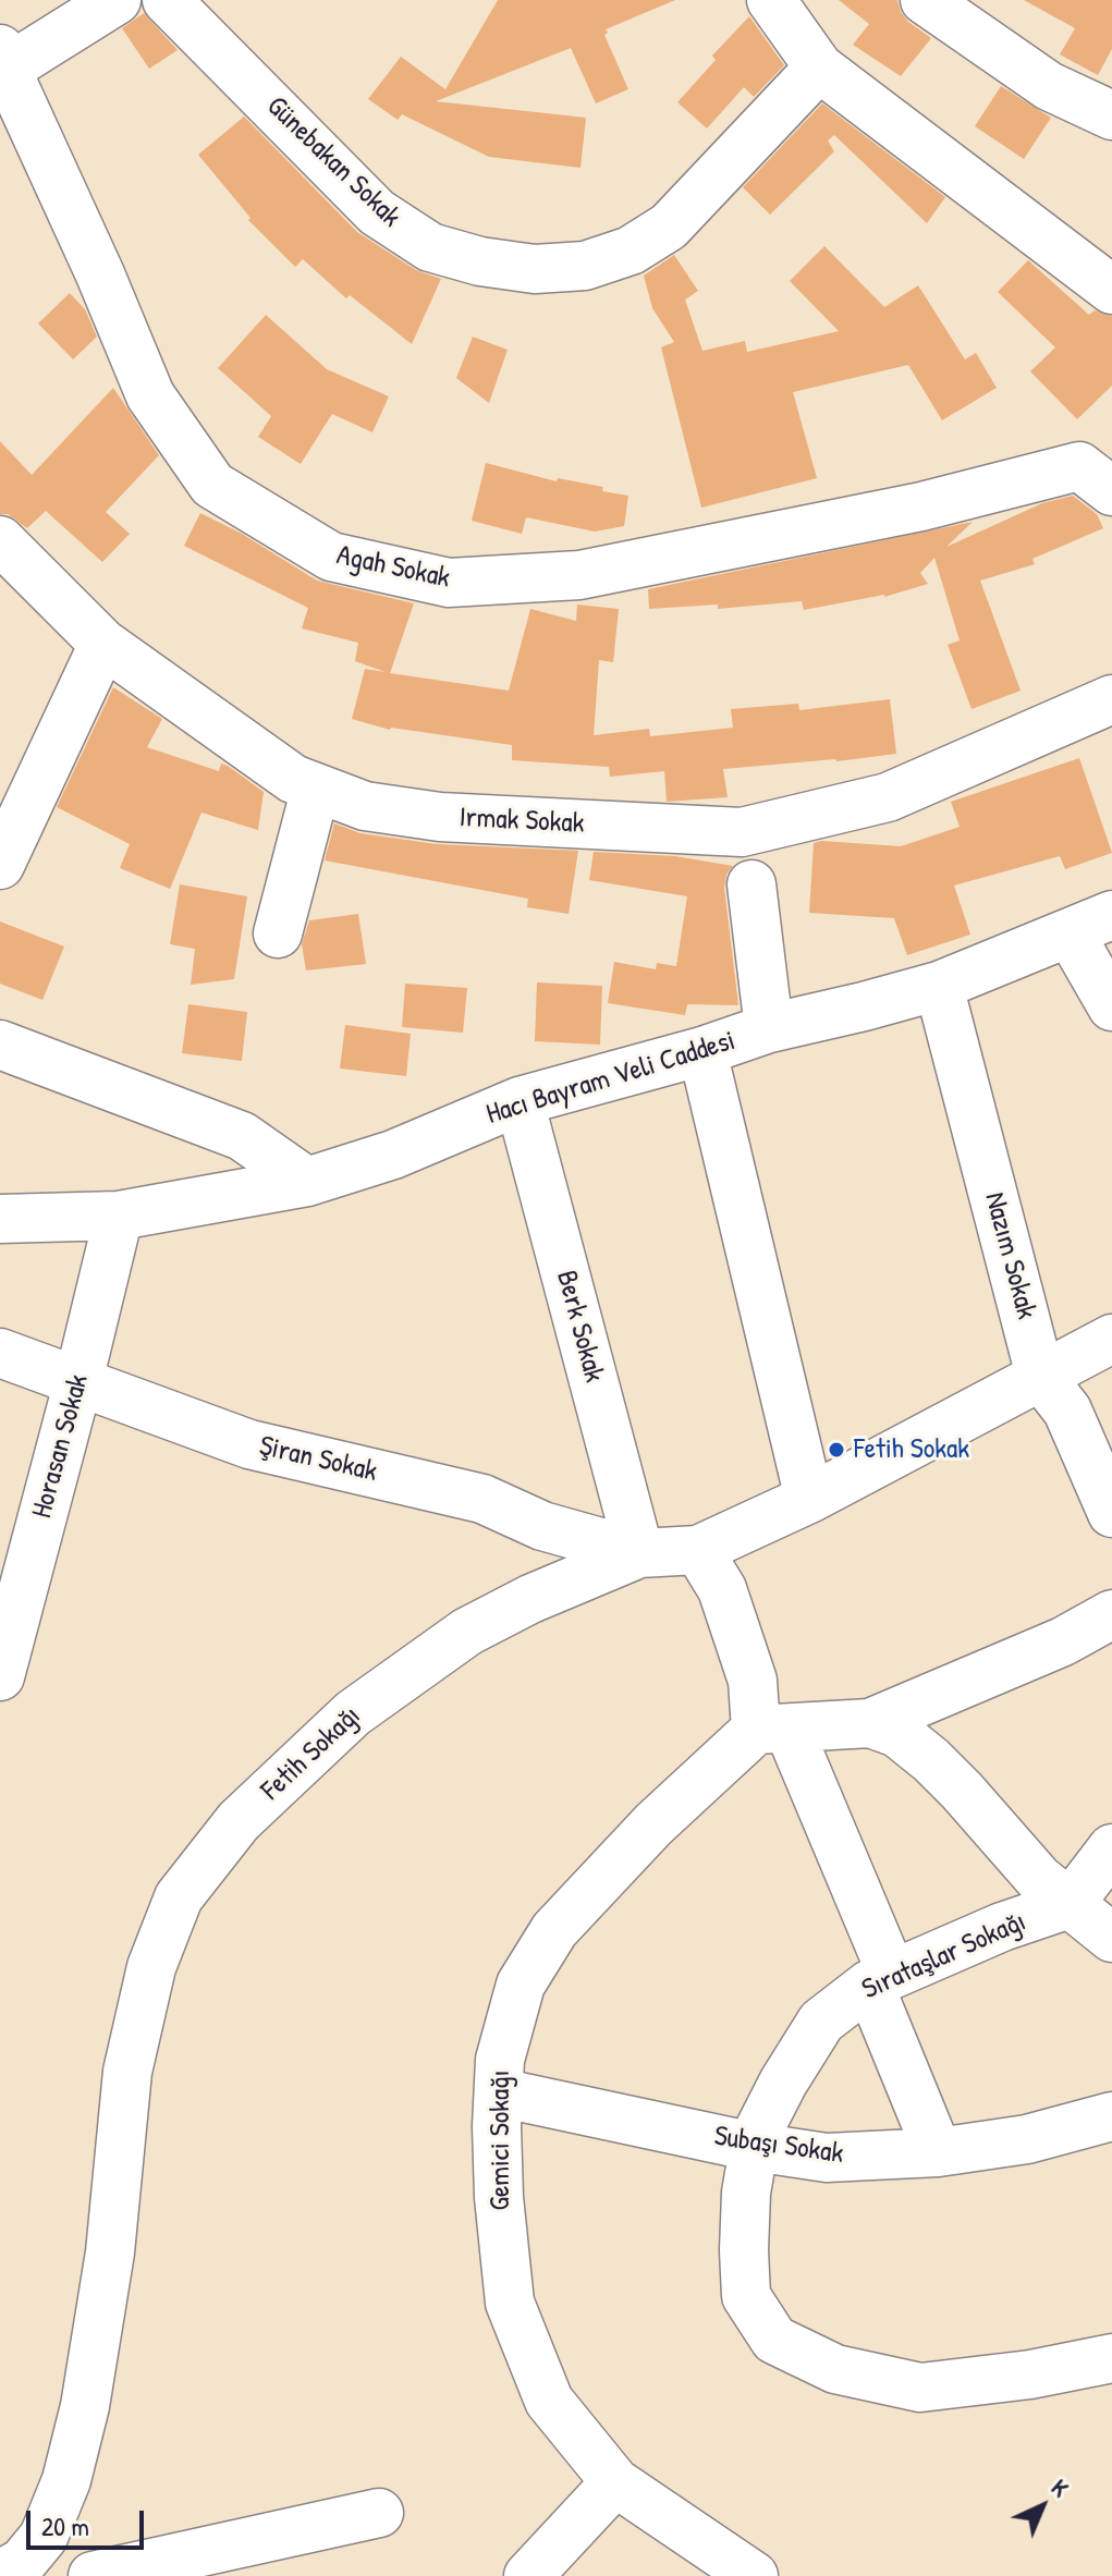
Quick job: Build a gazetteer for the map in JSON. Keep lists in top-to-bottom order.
{
  "streets": {
    "street": [
      "Günebakan Sokak",
      "Agah Sokak",
      "Irmak Sokak",
      "Hacı Bayram Veli Caddesi",
      "Nazım Sokak",
      "Berk Sokak",
      "Horasan Sokak",
      "Şiran Sokak",
      "Fetih Sokağı",
      "Sırataşlar Sokağı",
      "Gemici Sokağı",
      "Subaşı Sokak"
    ]
  },
  "crossings": [
    ["Hacı Bayram Veli Caddesi", "Nazım Sokak"],
    ["Hacı Bayram Veli Caddesi", "Berk Sokak"],
    ["Hacı Bayram Veli Caddesi", "Horasan Sokak"],
    ["Nazım Sokak", "Fetih Sokağı"],
    ["Berk Sokak", "Şiran Sokak"],
    ["Berk Sokak", "Fetih Sokağı"],
    ["Horasan Sokak", "Şiran Sokak"],
    ["Şiran Sokak", "Fetih Sokağı"],
    ["Sırataşlar Sokağı", "Subaşı Sokak"],
    ["Gemici Sokağı", "Subaşı Sokak"]
  ],
  "places": ["Fetih Sokak"],
  "scale_bar": "20 m",
  "north": "top right"
}
